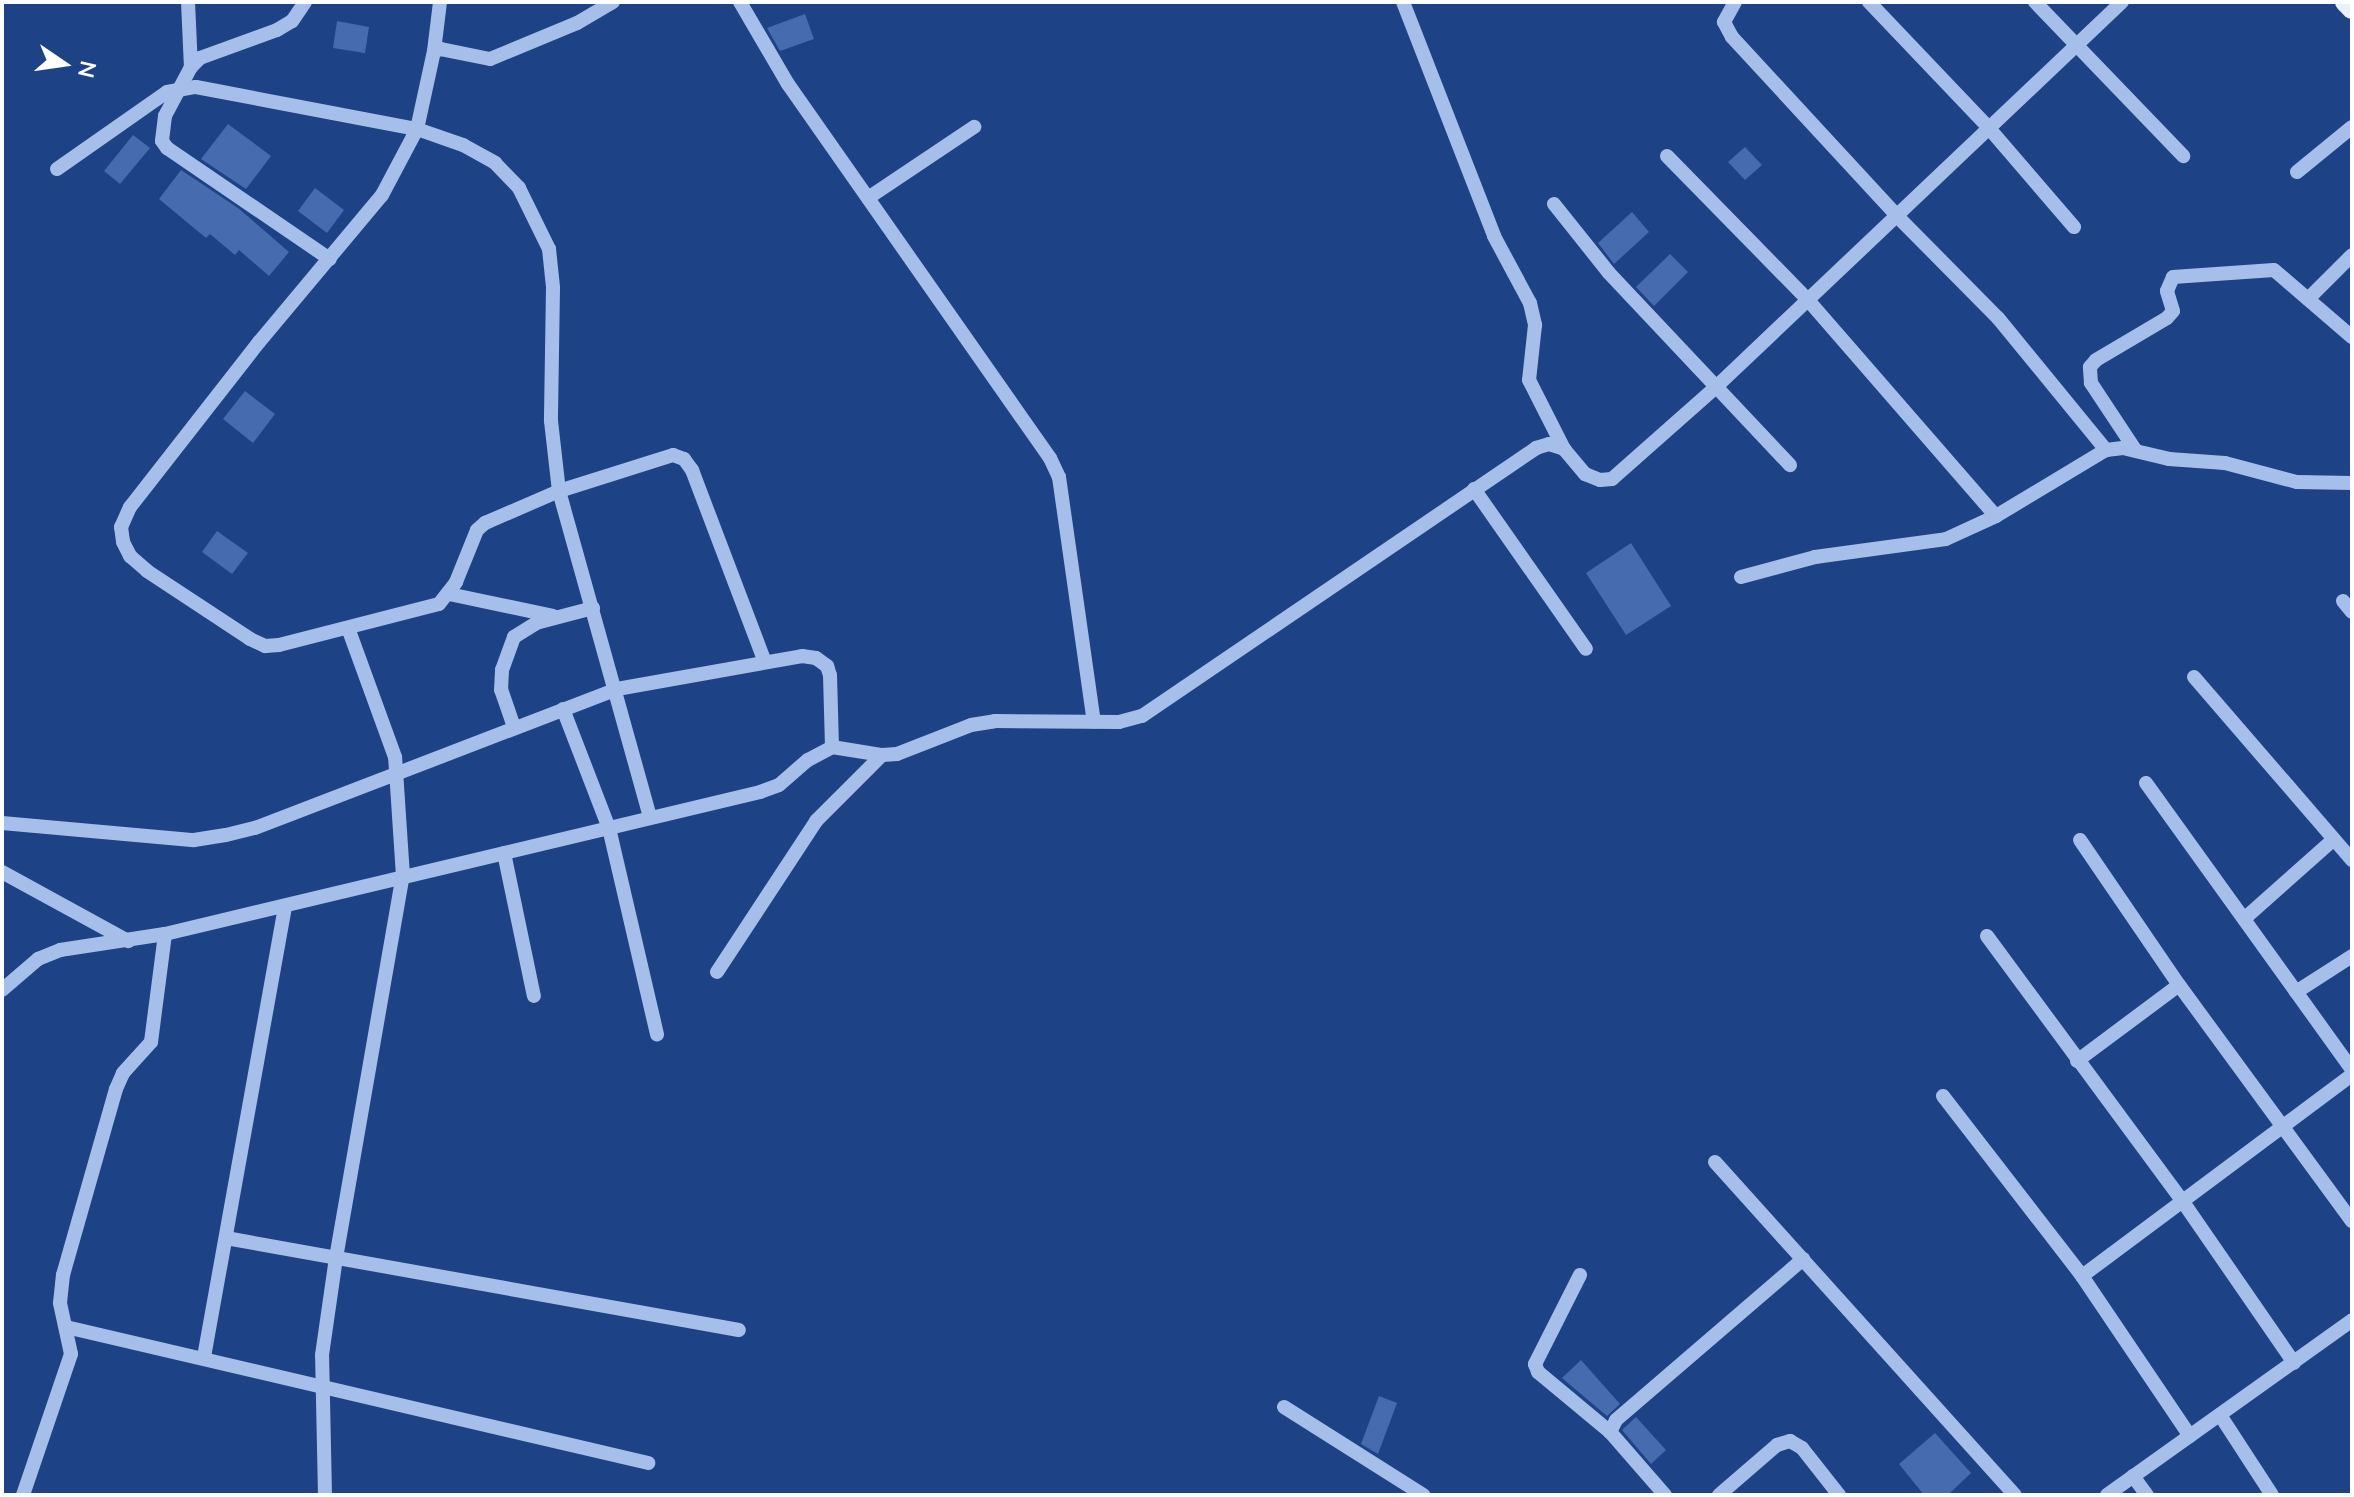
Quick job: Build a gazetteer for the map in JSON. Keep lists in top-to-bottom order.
{
  "north": "right"
}
